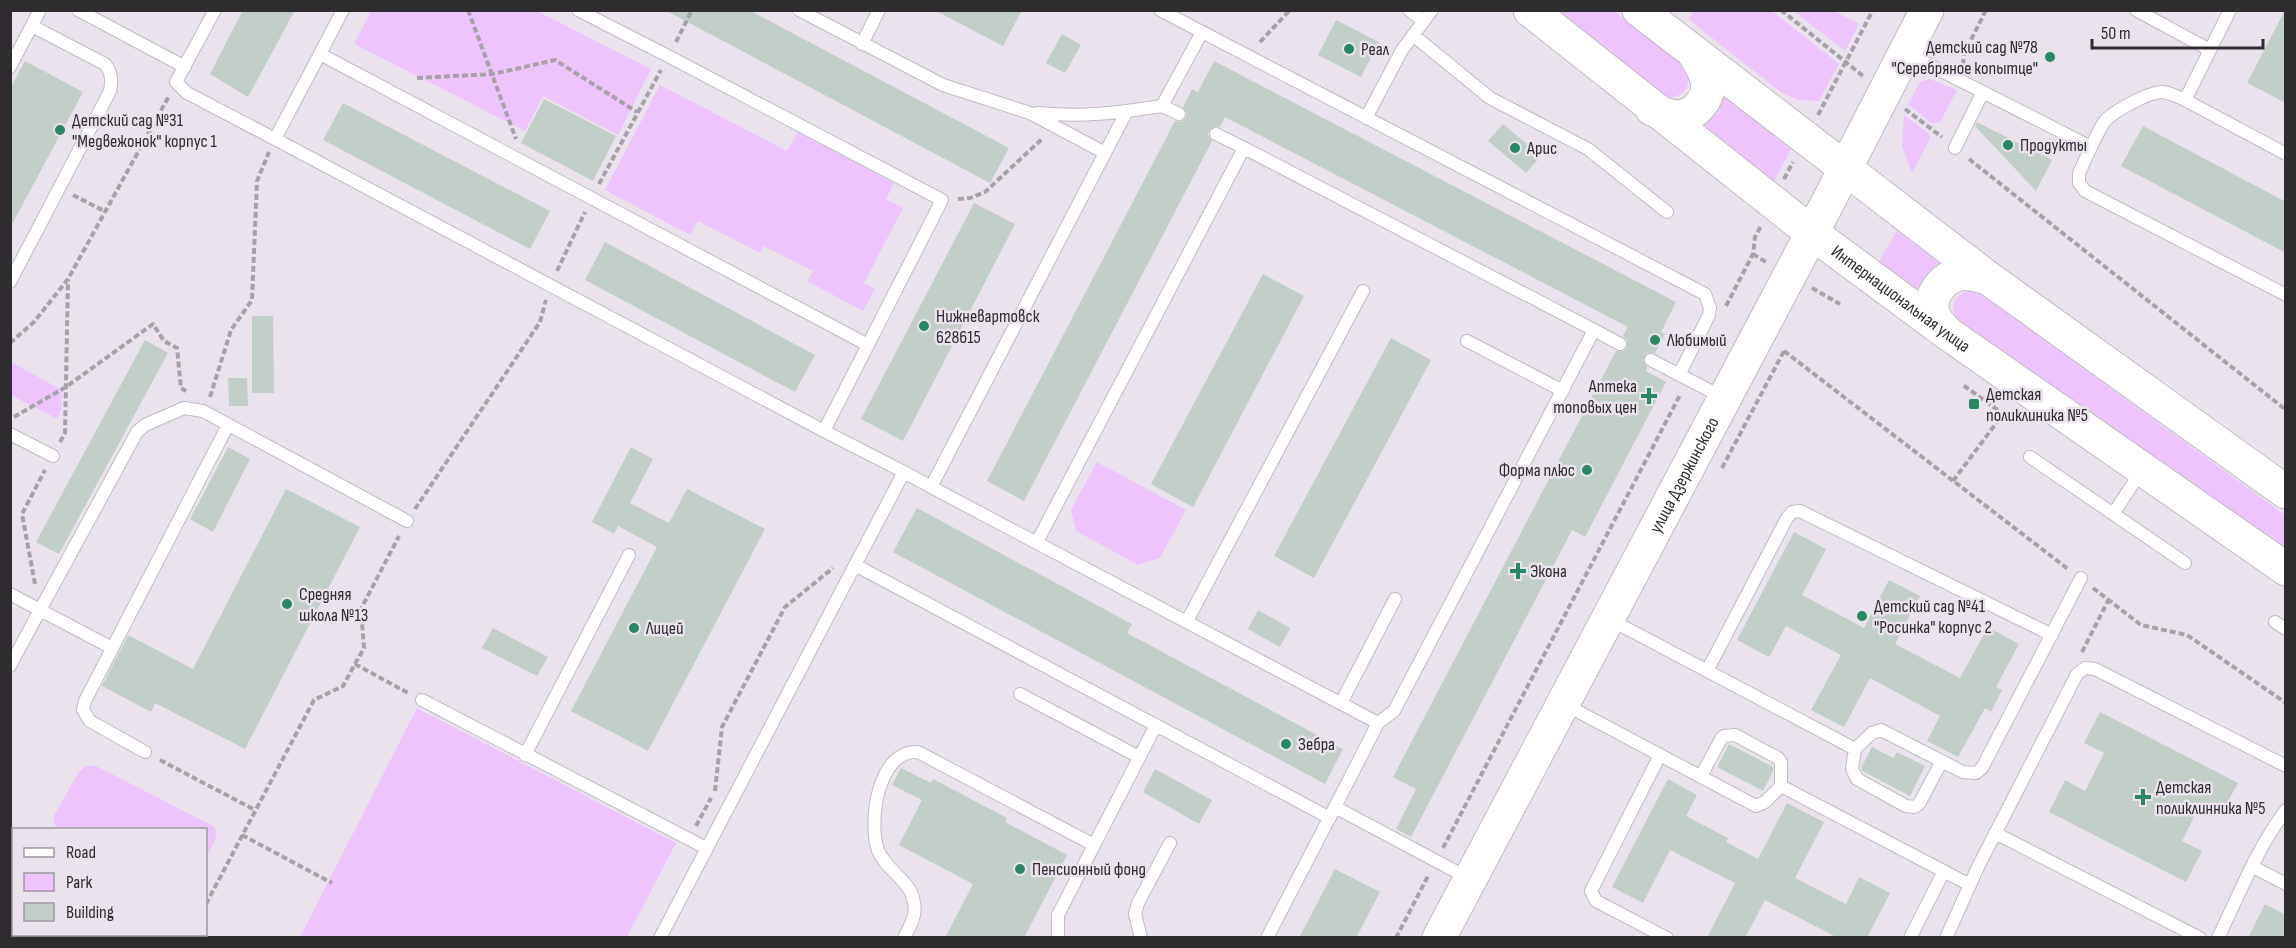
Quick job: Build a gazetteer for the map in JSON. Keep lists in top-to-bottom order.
{
  "streets": {
    "main road": ["Интернациональная улица", "улица Дзержинского"]
  },
  "crossings": [
    ["Интернациональная улица", "улица Дзержинского"]
  ],
  "places": {
    "other": [
      "Реал",
      "Детский сад №78 \"Серебряное копытце\"",
      "Детский сад №31 \"Медвежонок\" корпус 1",
      "Продукты",
      "Арис",
      "Нижневартовск 628615",
      "Любимый",
      "Форма плюс",
      "Средняя школа №13",
      "Детский сад №41 \"Росинка\" корпус 2",
      "Лицей",
      "Зебра",
      "Пенсионный фонд"
    ],
    "health": ["Аптека топовых цен", "Экона", "Детская поликлинника №5"],
    "transit": ["Детская поликлиника №5"]
  },
  "legend": ["Road", "Park", "Building"],
  "scale_bar": "50 m"
}
